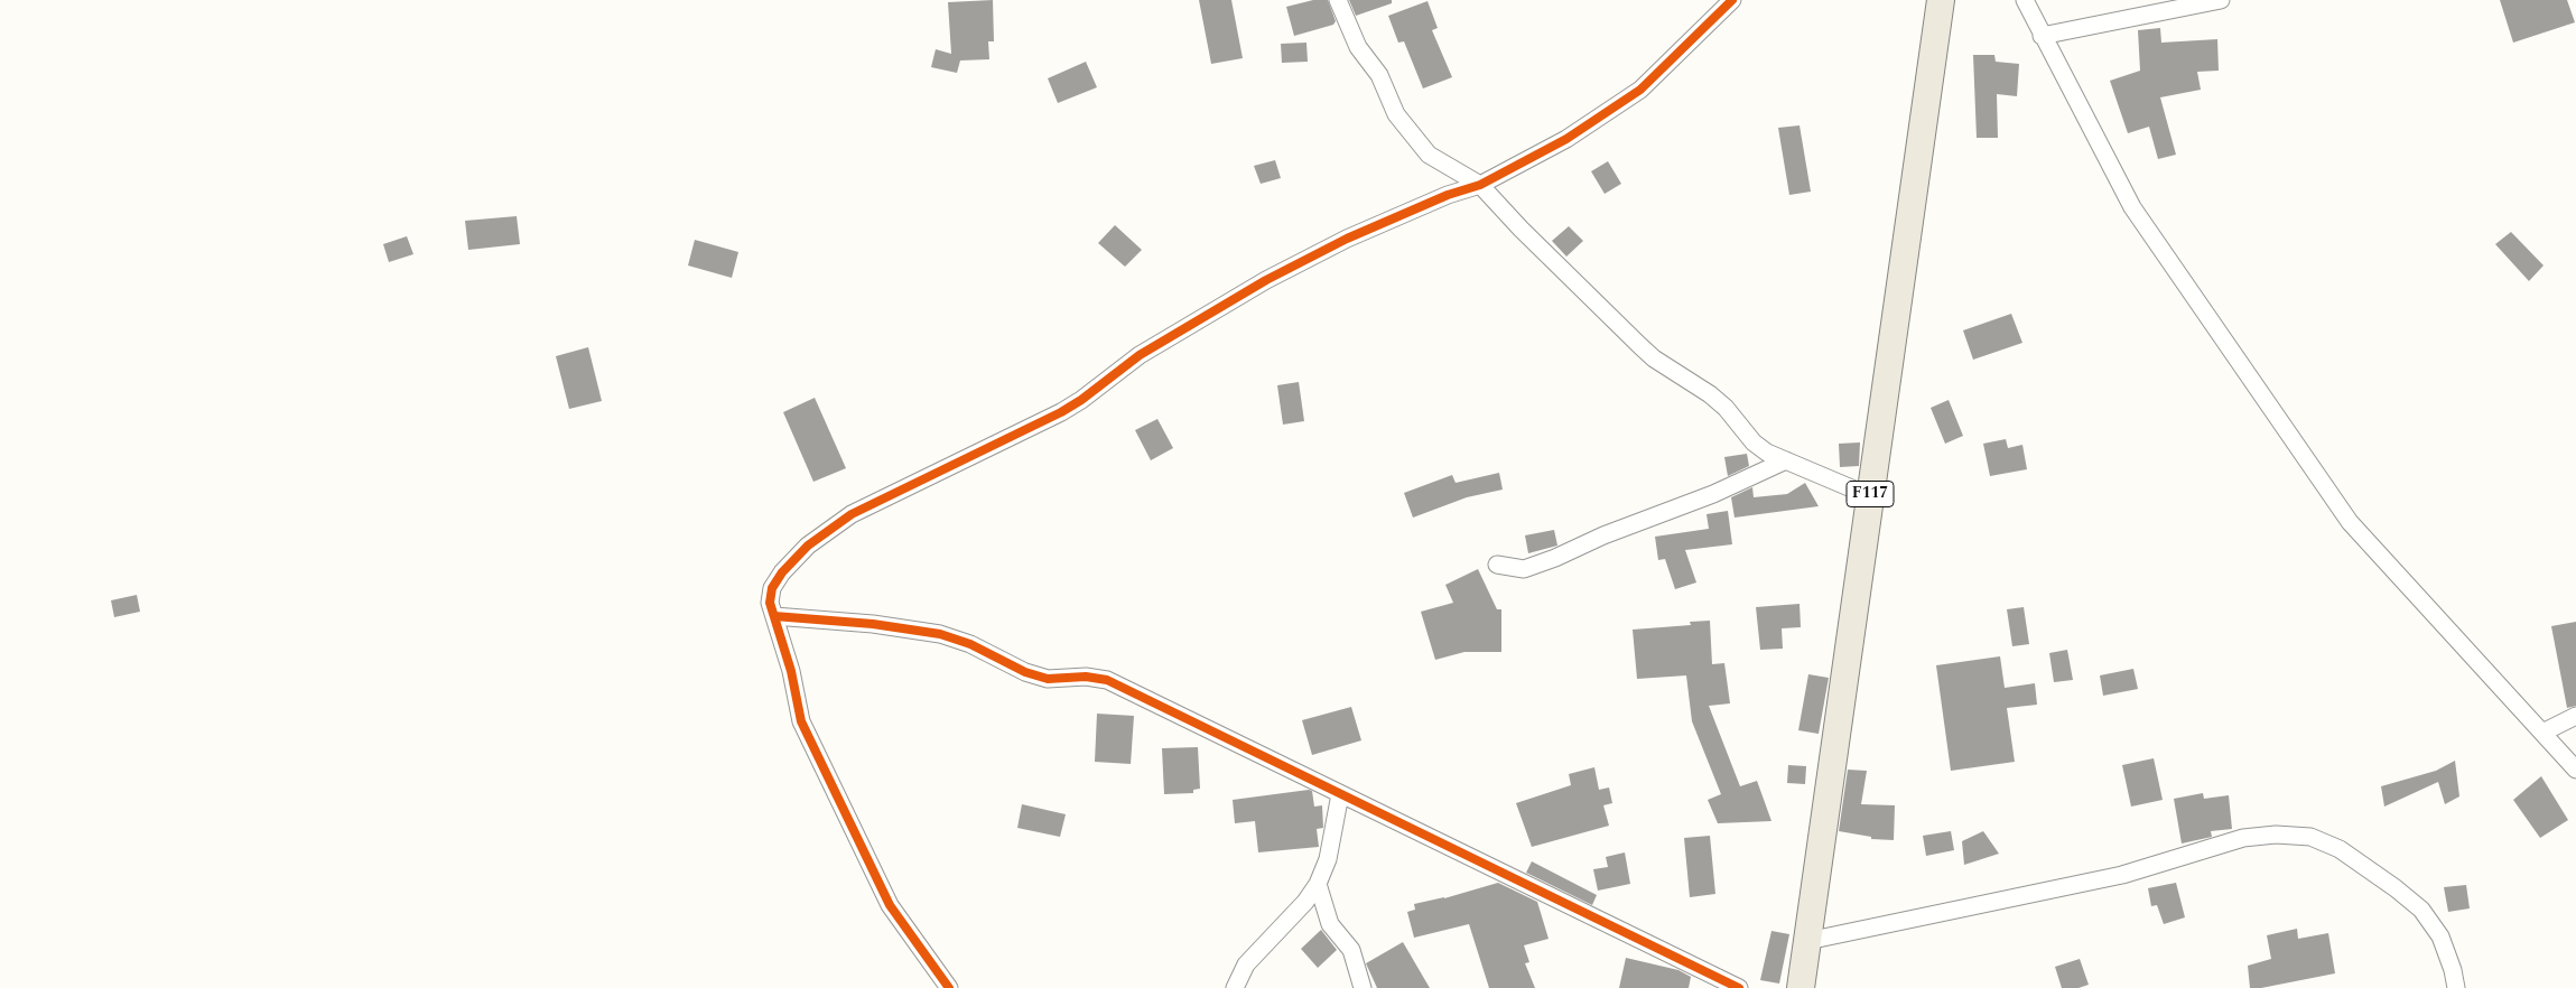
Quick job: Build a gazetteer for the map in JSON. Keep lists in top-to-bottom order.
{
  "streets": {
    "main road": ["F117"]
  }
}
